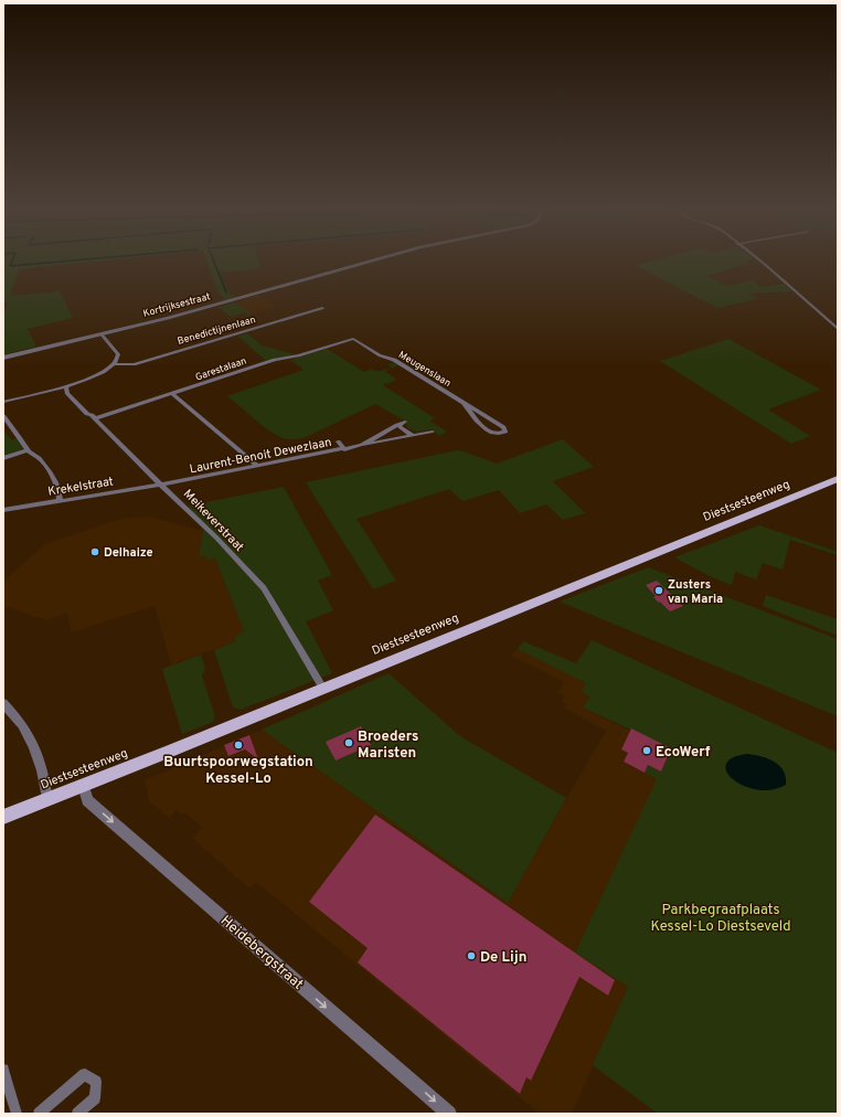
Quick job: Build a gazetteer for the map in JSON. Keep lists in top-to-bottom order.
{
  "streets": {
    "main road": ["Diestsesteenweg"],
    "street": [
      "Kortrijksestraat",
      "Benedictijnenlaan",
      "Garestalaan",
      "Meugenslaan",
      "Laurent-Benoit Dewezlaan",
      "Krekelstraat",
      "Meikeverstraat",
      "Heidebergstraat"
    ]
  },
  "crossings": [
    ["Garestalaan", "Meugenslaan"],
    ["Garestalaan", "Meikeverstraat"],
    ["Laurent-Benoit Dewezlaan", "Krekelstraat"],
    ["Laurent-Benoit Dewezlaan", "Meikeverstraat"],
    ["Krekelstraat", "Meikeverstraat"],
    ["Diestsesteenweg", "Meikeverstraat"],
    ["Diestsesteenweg", "Heidebergstraat"]
  ],
  "one_way": ["Heidebergstraat"],
  "parks": ["Parkbegraafplaats Kessel-Lo Diestseveld"],
  "places": [
    "Delhaize",
    "Zusters van Maria",
    "Broeders Maristen",
    "Buurtspoorwegstation Kessel-Lo",
    "EcoWerf",
    "De Lijn"
  ]
}
